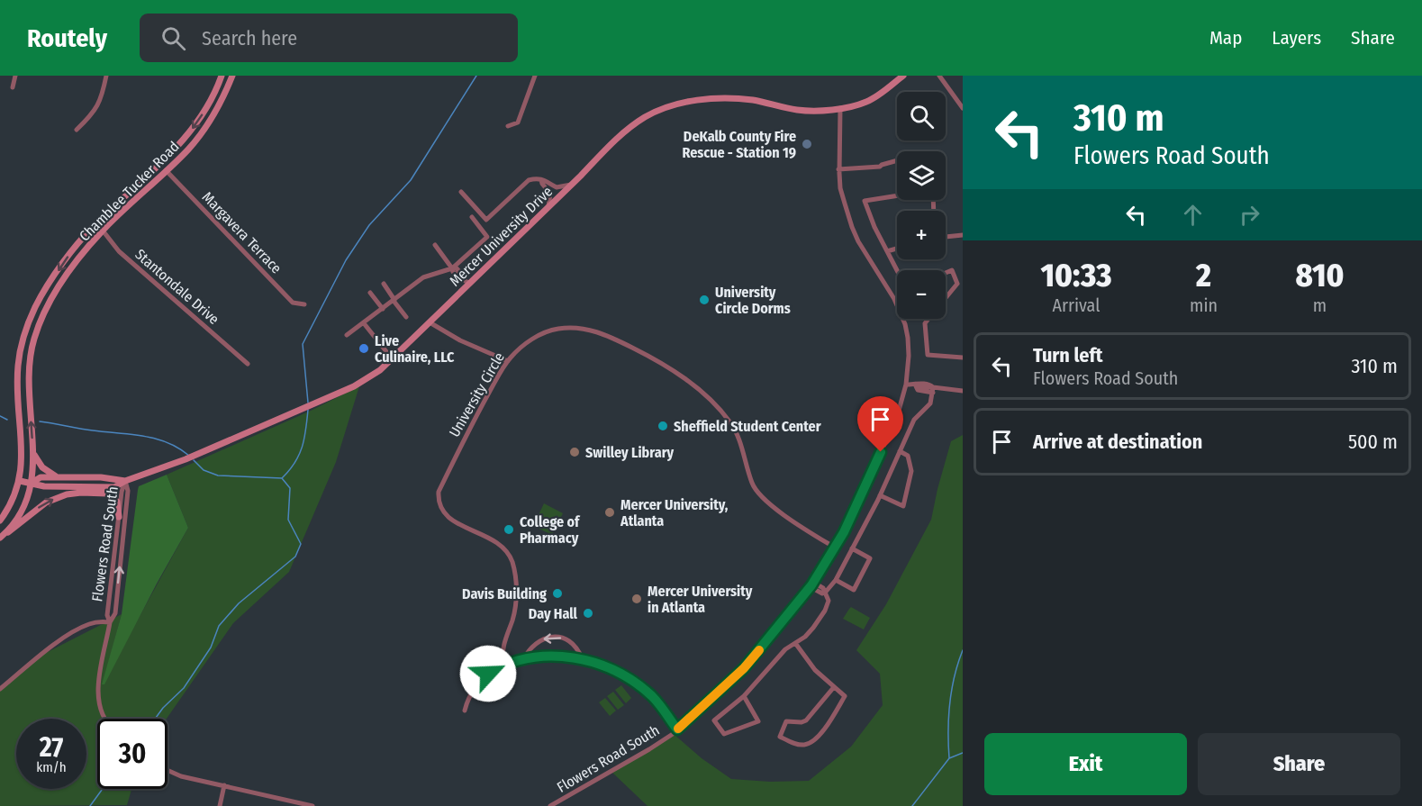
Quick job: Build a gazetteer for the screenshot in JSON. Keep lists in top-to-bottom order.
{
  "streets": {
    "main road": ["Chamblee Tucker Road", "Mercer University Drive"],
    "street": [
      "Margavera Terrace",
      "Stantondale Drive",
      "University Circle",
      "Flowers Road South"
    ]
  },
  "crossings": [
    ["Chamblee Tucker Road", "Margavera Terrace"],
    ["Chamblee Tucker Road", "Mercer University Drive"],
    ["Chamblee Tucker Road", "Stantondale Drive"],
    ["Mercer University Drive", "Flowers Road South"],
    ["University Circle", "Flowers Road South"]
  ],
  "places": [
    "DeKalb County Fire Rescue - Station 19",
    "University Circle Dorms",
    "Live Culinaire, LLC",
    "Sheffield Student Center",
    "Swilley Library",
    "Mercer University, Atlanta",
    "College of Pharmacy",
    "Davis Building",
    "Mercer University in Atlanta",
    "Day Hall"
  ],
  "page": {
    "header": "Routely",
    "search": "Search here",
    "nav": ["Map", "Layers", "Share"],
    "turn": ["310 m", "Flowers Road South"],
    "map_buttons": ["+", "−"],
    "eta": [
      "10:33",
      "Arrival",
      "2",
      "min",
      "810",
      "m"
    ],
    "list": [
      {
        "name": "Turn left",
        "note": "Flowers Road South",
        "value": "310 m"
      },
      {
        "name": "Arrive at destination",
        "value": "500 m"
      }
    ],
    "speed": "27 km/h",
    "limit": "30",
    "buttons": ["Exit", "Share"]
  }
}
